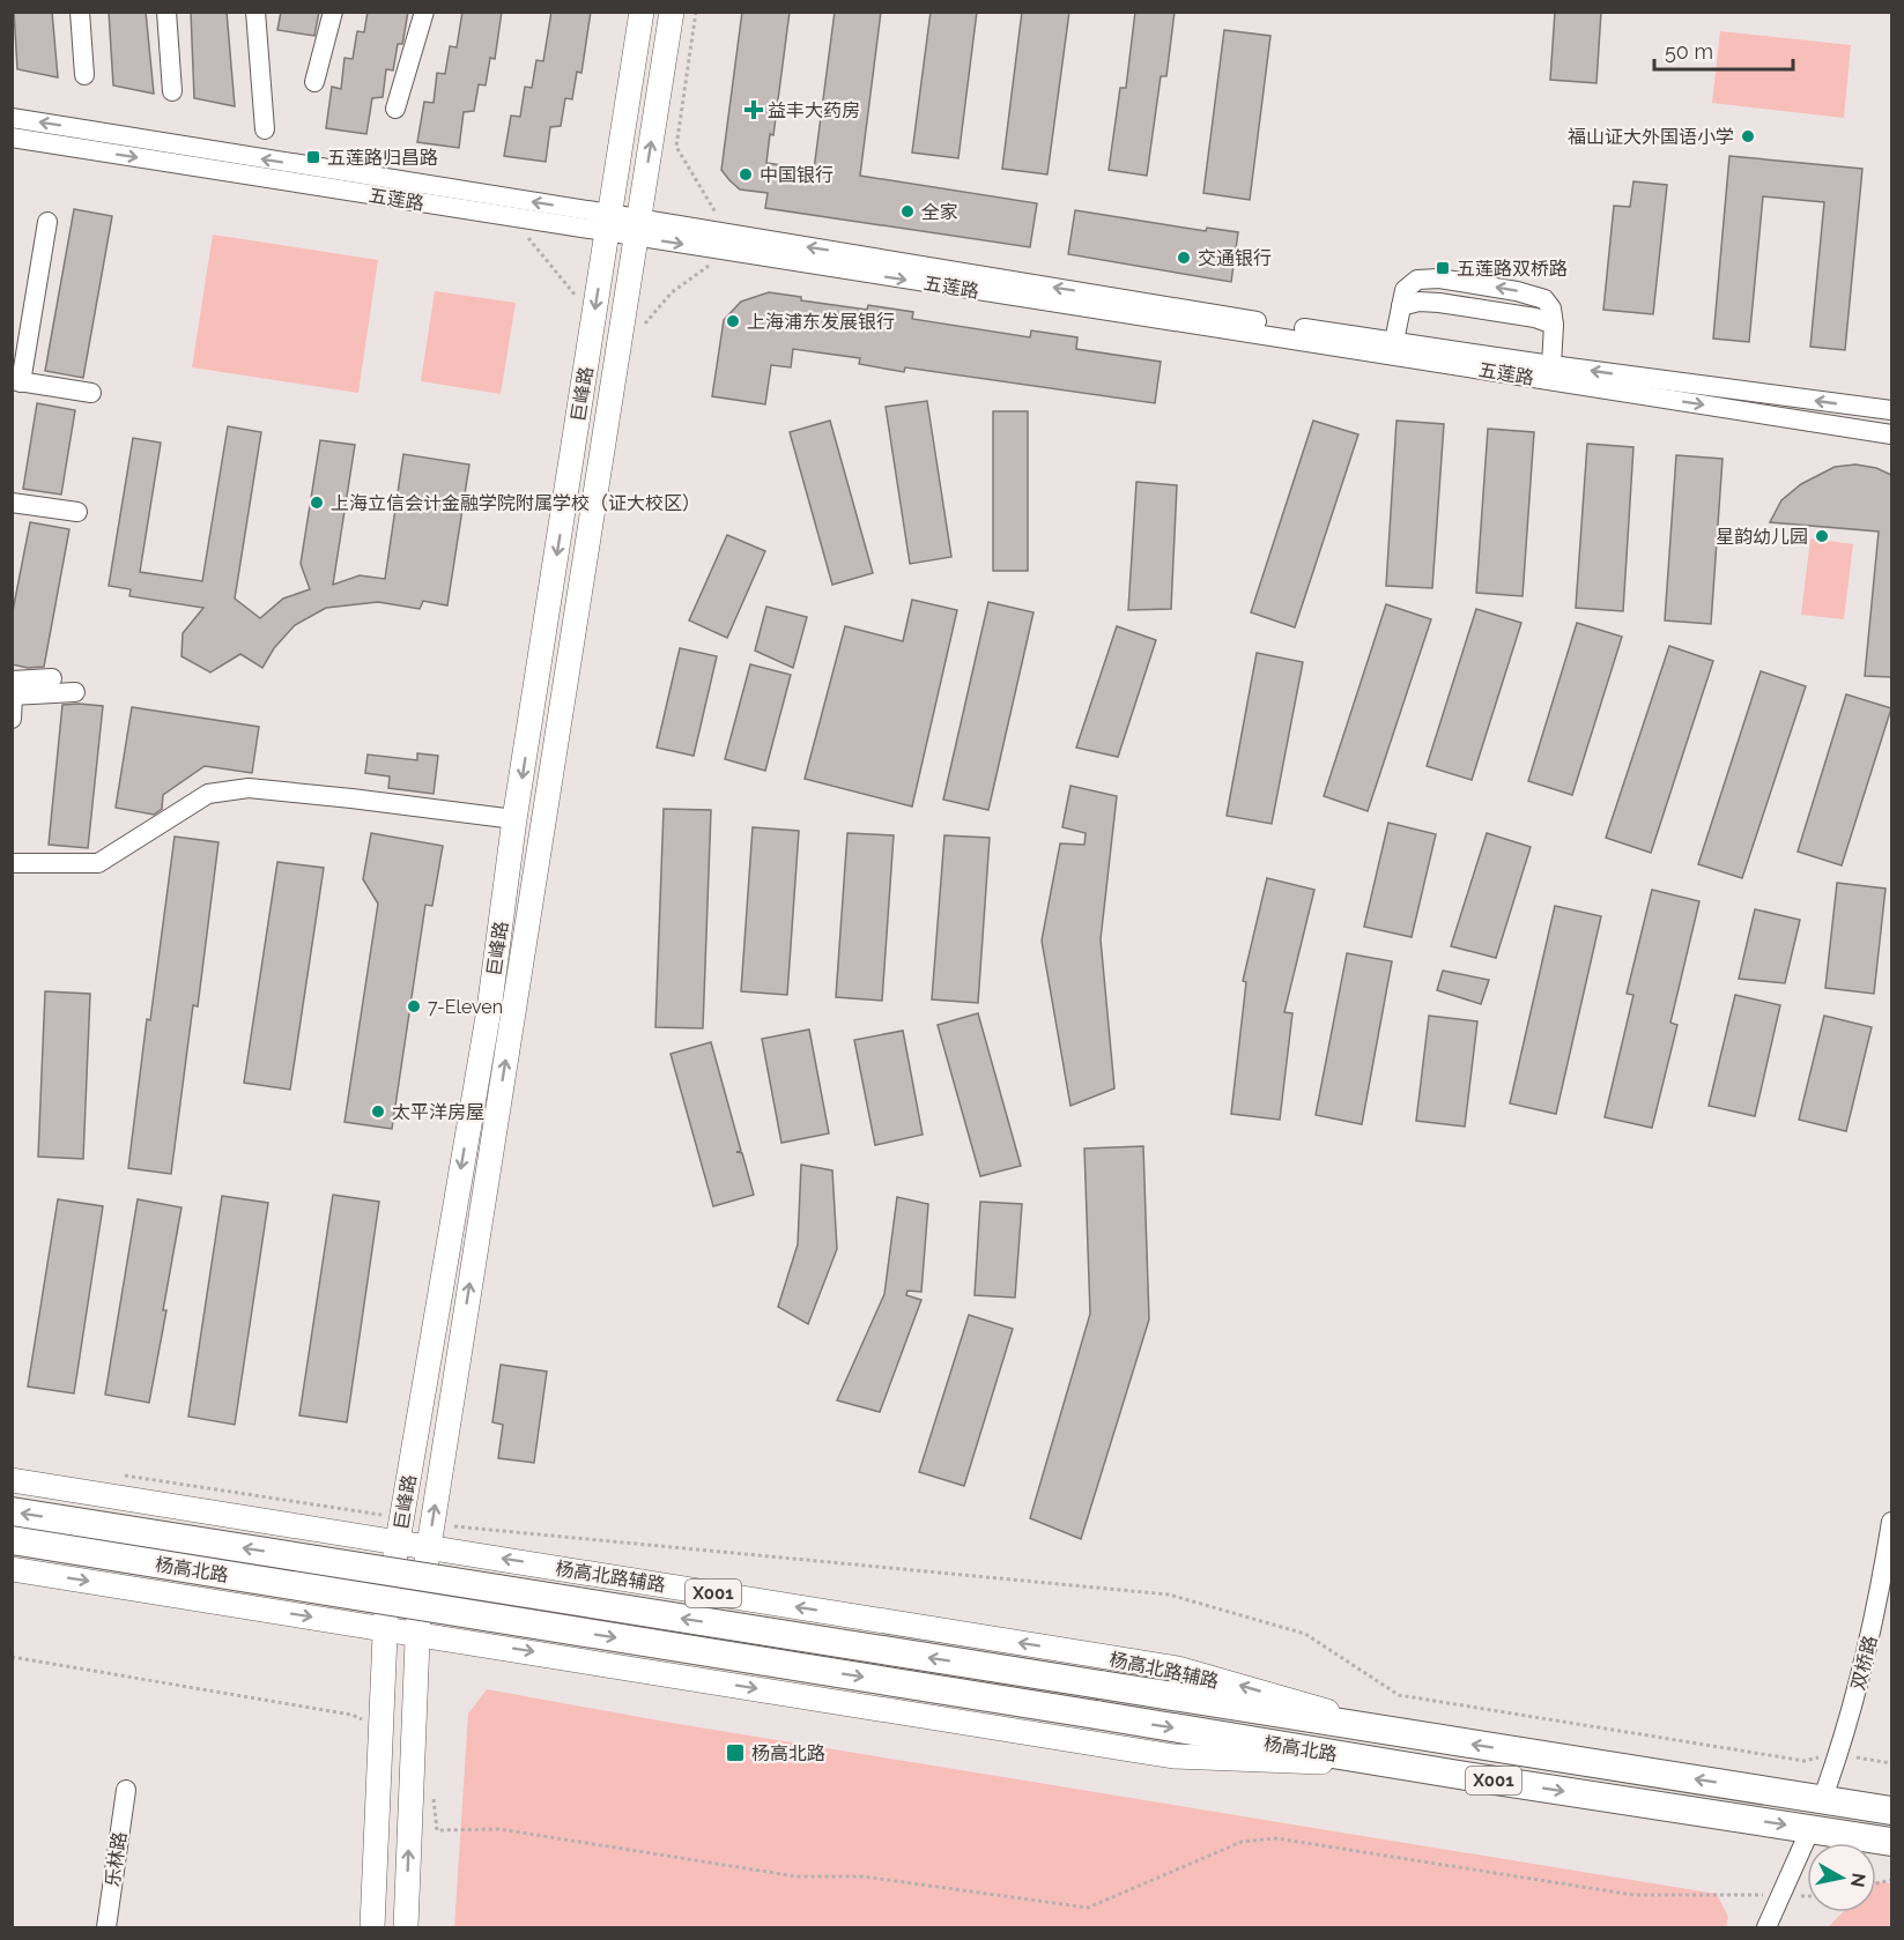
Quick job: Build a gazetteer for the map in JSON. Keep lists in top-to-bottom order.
{
  "streets": {
    "highway": ["杨高北路", "X001"],
    "main road": ["巨峰路", "杨高北路辅路"],
    "street": ["五莲路", "双桥路", "乐林路"]
  },
  "crossings": [
    ["五莲路", "巨峰路"],
    ["巨峰路", "杨高北路辅路"],
    ["巨峰路", "X001"],
    ["杨高北路", "杨高北路辅路"],
    ["杨高北路", "X001"],
    ["杨高北路", "双桥路"]
  ],
  "places": {
    "health": ["益丰大药房"],
    "other": [
      "福山证大外国语小学",
      "中国银行",
      "全家",
      "交通银行",
      "上海浦东发展银行",
      "上海立信会计金融学院附属学校（证大校区）",
      "星韵幼儿园",
      "7-Eleven",
      "太平洋房屋"
    ],
    "transit": ["五莲路归昌路", "五莲路双桥路", "杨高北路"]
  },
  "scale_bar": "50 m",
  "north": "right"
}
